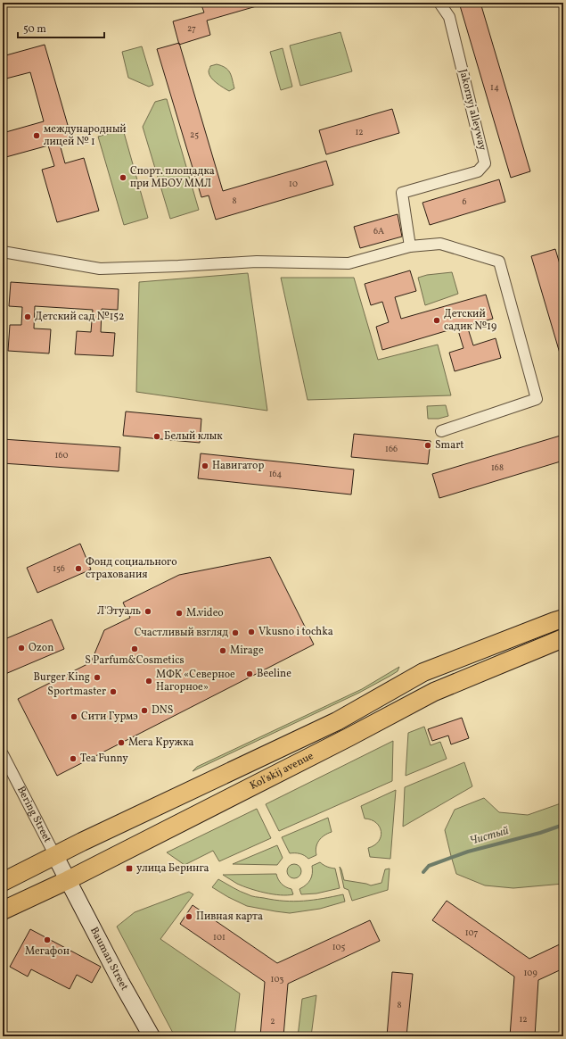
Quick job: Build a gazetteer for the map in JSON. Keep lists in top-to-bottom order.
{
  "streets": {
    "main road": ["Kol'skij avenue"],
    "street": ["Jakornyj alleyway", "Bering Street", "Bauman Street"]
  },
  "crossings": [
    ["Kol'skij avenue", "Bering Street"],
    ["Kol'skij avenue", "Bauman Street"],
    ["Bering Street", "Bauman Street"]
  ],
  "water": ["Чистый"],
  "places": {
    "other": [
      "международный лицей № 1",
      "Спорт. площадка при МБОУ ММЛ",
      "Детский сад №152",
      "Детский садик №19",
      "Белый клык",
      "Smart",
      "Навигатор",
      "Фонд социального страхования",
      "Л'Этуаль",
      "M.video",
      "Vkusno i tochka",
      "Счастливый взгляд",
      "Ozon",
      "S Parfum&Cosmetics",
      "Mirage",
      "Beeline",
      "Burger King",
      "МФК «Северное Нагорное»",
      "Sportmaster",
      "DNS",
      "Сити Гурмэ",
      "Мега Кружка",
      "Tea Funny",
      "Пивная карта",
      "Мегафон"
    ],
    "transit": ["улица Беринга"]
  },
  "house_numbers": [
    "27",
    "14",
    "12",
    "25",
    "10",
    "8",
    "6",
    "6А",
    "166",
    "160",
    "168",
    "164",
    "156",
    "107",
    "101",
    "105",
    "109",
    "103",
    "8",
    "12",
    "2"
  ],
  "scale_bar": "50 m"
}
